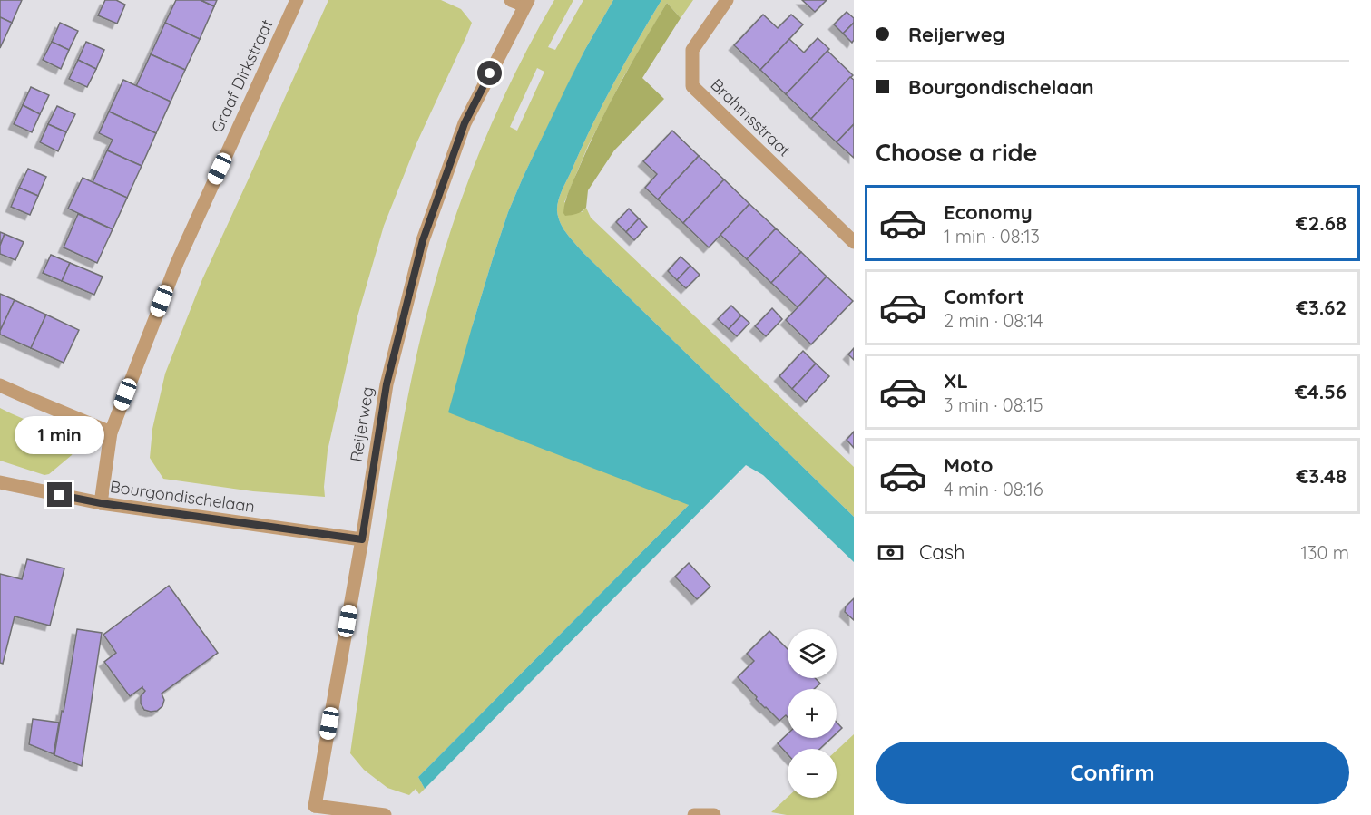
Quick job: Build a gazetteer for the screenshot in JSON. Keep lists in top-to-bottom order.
{
  "streets": {
    "street": [
      "Graaf Dirkstraat",
      "Brahmsstraat",
      "Reijerweg",
      "Bourgondischelaan"
    ]
  },
  "crossings": [
    ["Graaf Dirkstraat", "Bourgondischelaan"],
    ["Reijerweg", "Bourgondischelaan"]
  ],
  "page": {
    "banner": ["Reijerweg", "Bourgondischelaan"],
    "heading": "Choose a ride",
    "list": [
      {
        "name": "Economy",
        "note": "1 min · 08:13",
        "value": "€2.68"
      },
      {
        "name": "Comfort",
        "note": "2 min · 08:14",
        "value": "€3.62"
      },
      {
        "name": "XL",
        "note": "3 min · 08:15",
        "value": "€4.56"
      },
      {
        "name": "Moto",
        "note": "4 min · 08:16",
        "value": "€3.48"
      }
    ],
    "bubble": "1 min",
    "pay": ["Cash", "130 m"],
    "map_buttons": ["+", "−"],
    "buttons": "Confirm"
  }
}
